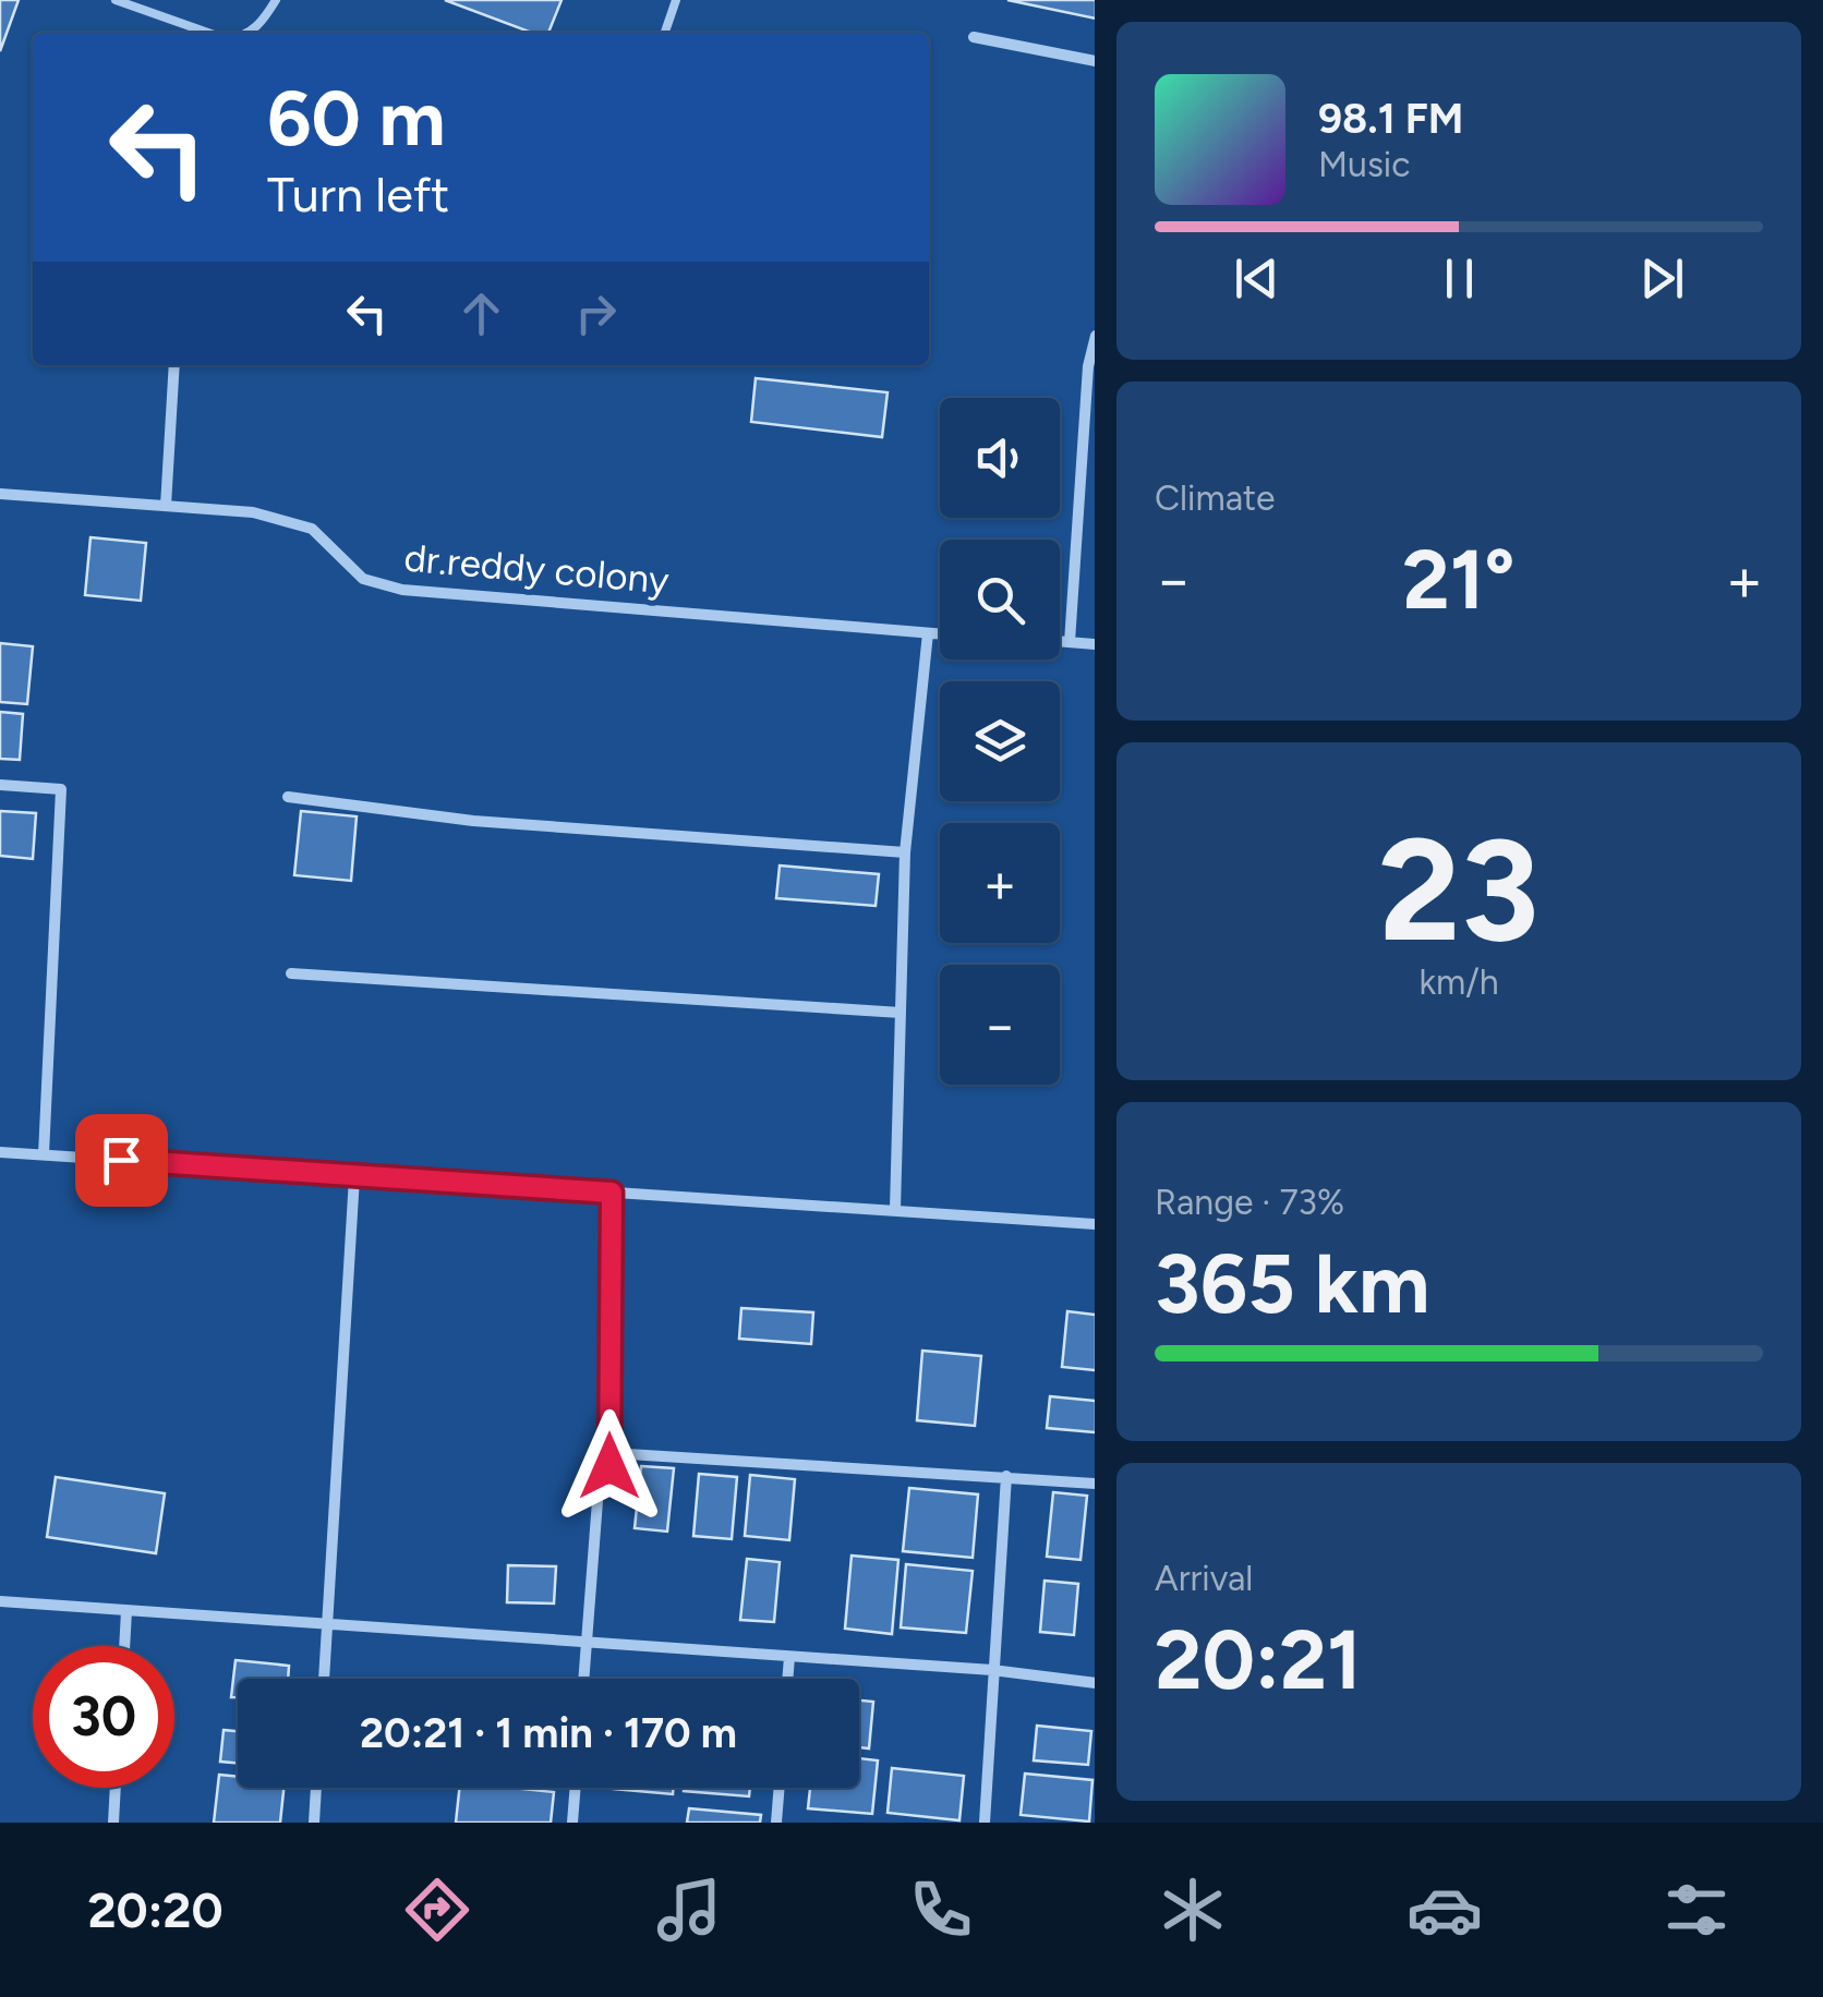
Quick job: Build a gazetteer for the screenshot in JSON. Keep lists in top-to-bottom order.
{
  "streets": {
    "street": ["dr.reddy colony"]
  },
  "page": {
    "turn": ["60 m", "Turn left"],
    "song": ["98.1 FM", "Music"],
    "tile": [
      "Climate",
      ["23", "km/h"],
      ["Range · 73%", "365 km"],
      ["Arrival", "20:21"]
    ],
    "map_buttons": ["+", "−"],
    "heat": ["−", "21°", "+"],
    "limit": "30",
    "trip": "20:21 · 1 min · 170 m",
    "tabs": "20:20"
  }
}
